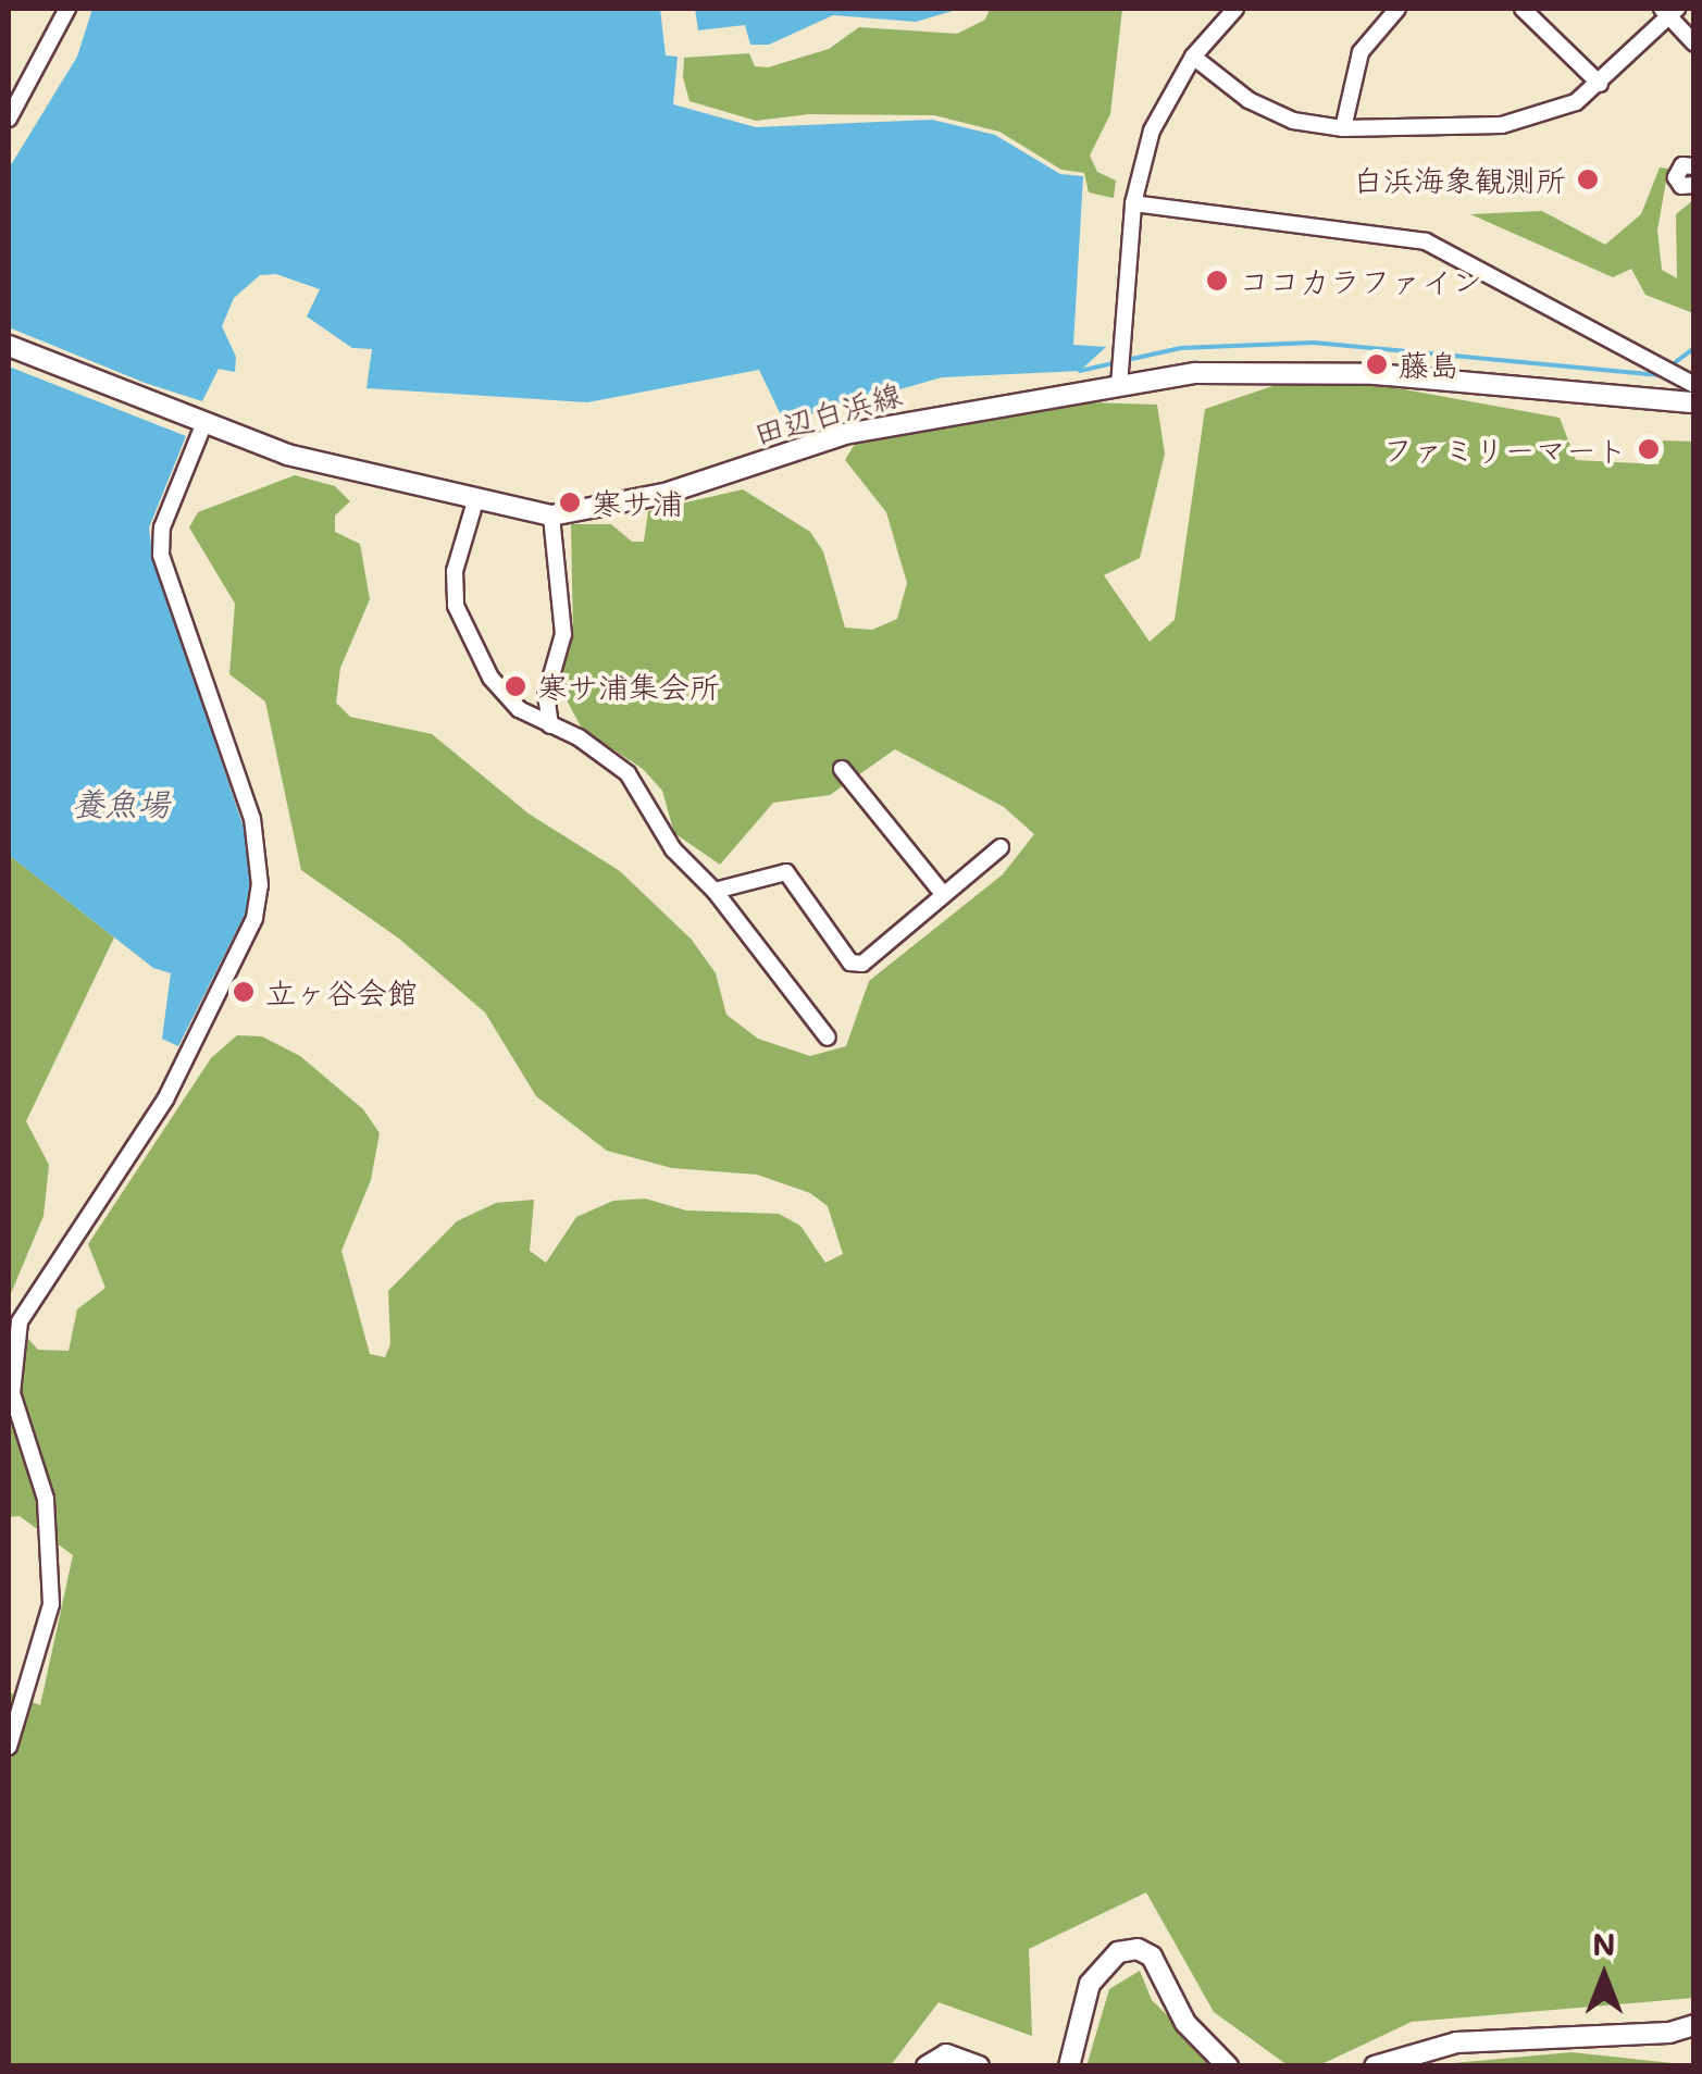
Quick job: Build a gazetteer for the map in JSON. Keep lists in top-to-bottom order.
{
  "streets": {
    "main road": ["田辺白浜線"]
  },
  "water": ["養魚場"],
  "places": [
    "白浜海象観測所",
    "ココカラファイン",
    "藤島",
    "ファミリーマート",
    "寒サ浦",
    "寒サ浦集会所",
    "立ヶ谷会館"
  ],
  "north": "top"
}
